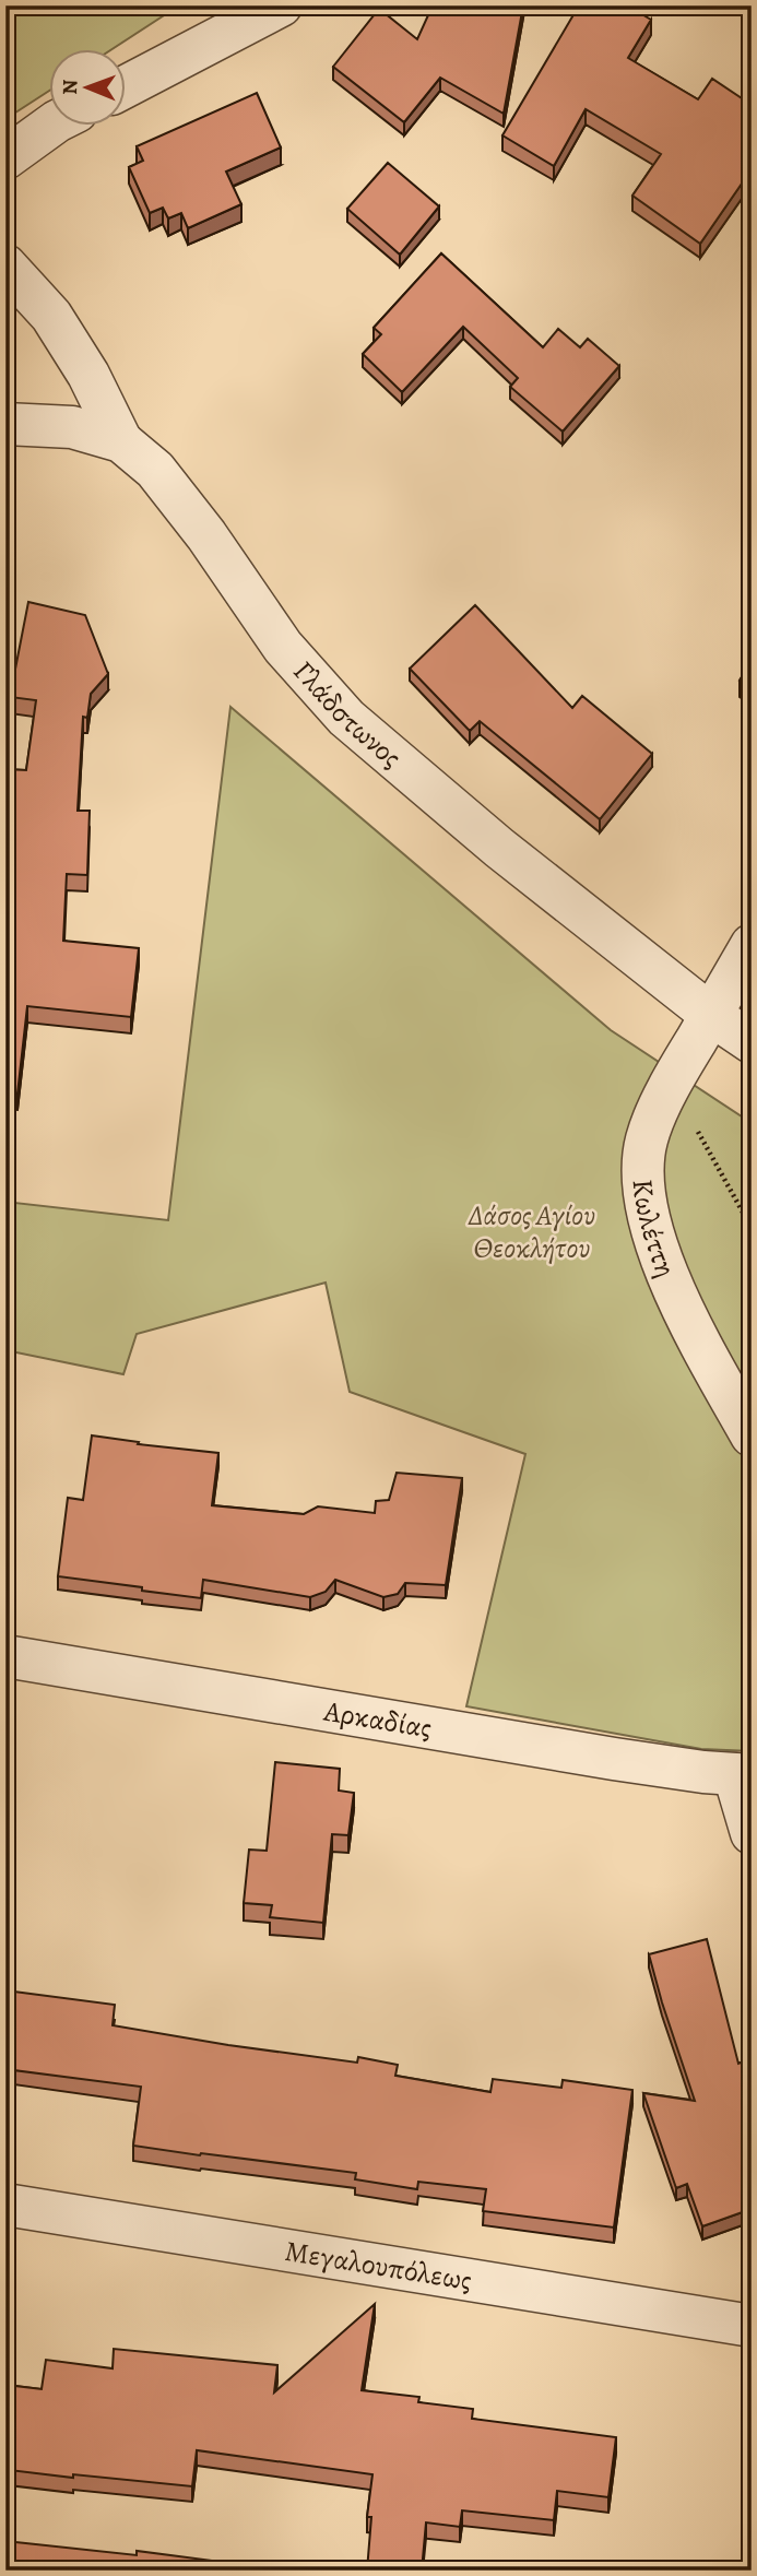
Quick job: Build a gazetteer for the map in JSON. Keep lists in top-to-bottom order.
{
  "streets": {
    "street": [
      "Γλάδστωνος",
      "Κωλέττη",
      "Αρκαδίας",
      "Μεγαλουπόλεως"
    ]
  },
  "crossings": [
    ["Γλάδστωνος", "Κωλέττη"]
  ],
  "parks": ["Δάσος Αγίου Θεοκλήτου"],
  "north": "left"
}
